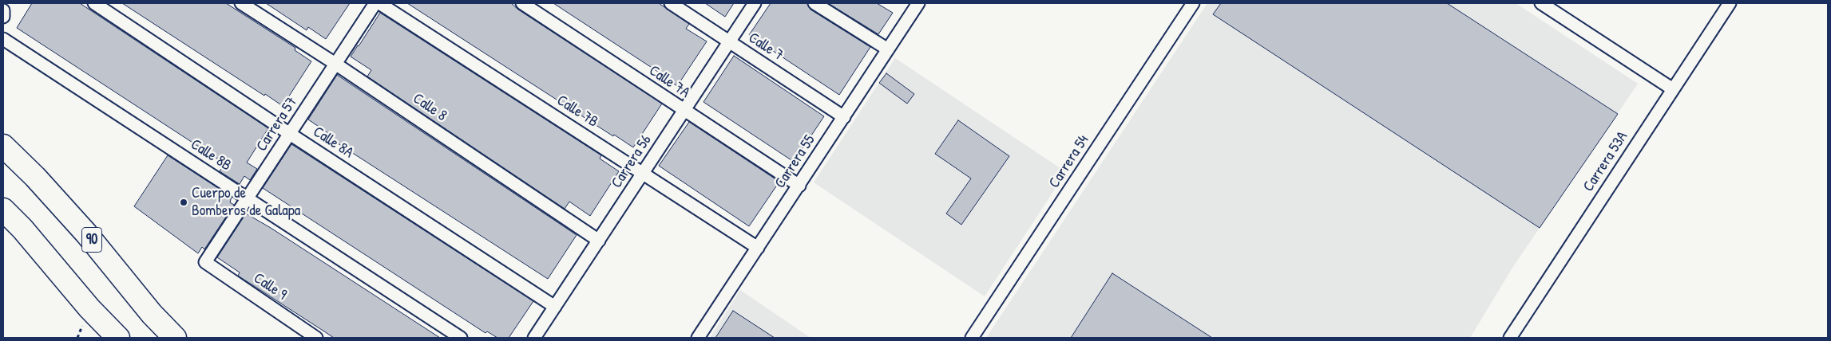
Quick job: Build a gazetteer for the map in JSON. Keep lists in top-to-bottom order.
{
  "streets": {
    "highway": ["90"],
    "street": [
      "Calle 7",
      "Calle 7A",
      "Calle 8",
      "Calle 7B",
      "Carrera 57",
      "Calle 8A",
      "Calle 8B",
      "Carrera 56",
      "Carrera 55",
      "Carrera 54",
      "Carrera 53A",
      "Calle 9"
    ]
  },
  "crossings": [
    ["Calle 7", "Carrera 56"],
    ["Calle 7", "Carrera 55"],
    ["Calle 7A", "Carrera 56"],
    ["Calle 7A", "Carrera 55"],
    ["Calle 8", "Carrera 57"],
    ["Calle 8", "Carrera 56"],
    ["Calle 7B", "Carrera 56"],
    ["Calle 7B", "Carrera 55"],
    ["Carrera 57", "Calle 8A"],
    ["Carrera 57", "Calle 8B"],
    ["Carrera 57", "Calle 9"],
    ["Calle 8A", "Carrera 56"]
  ],
  "places": ["Cuerpo de Bomberos de Galapa"]
}
